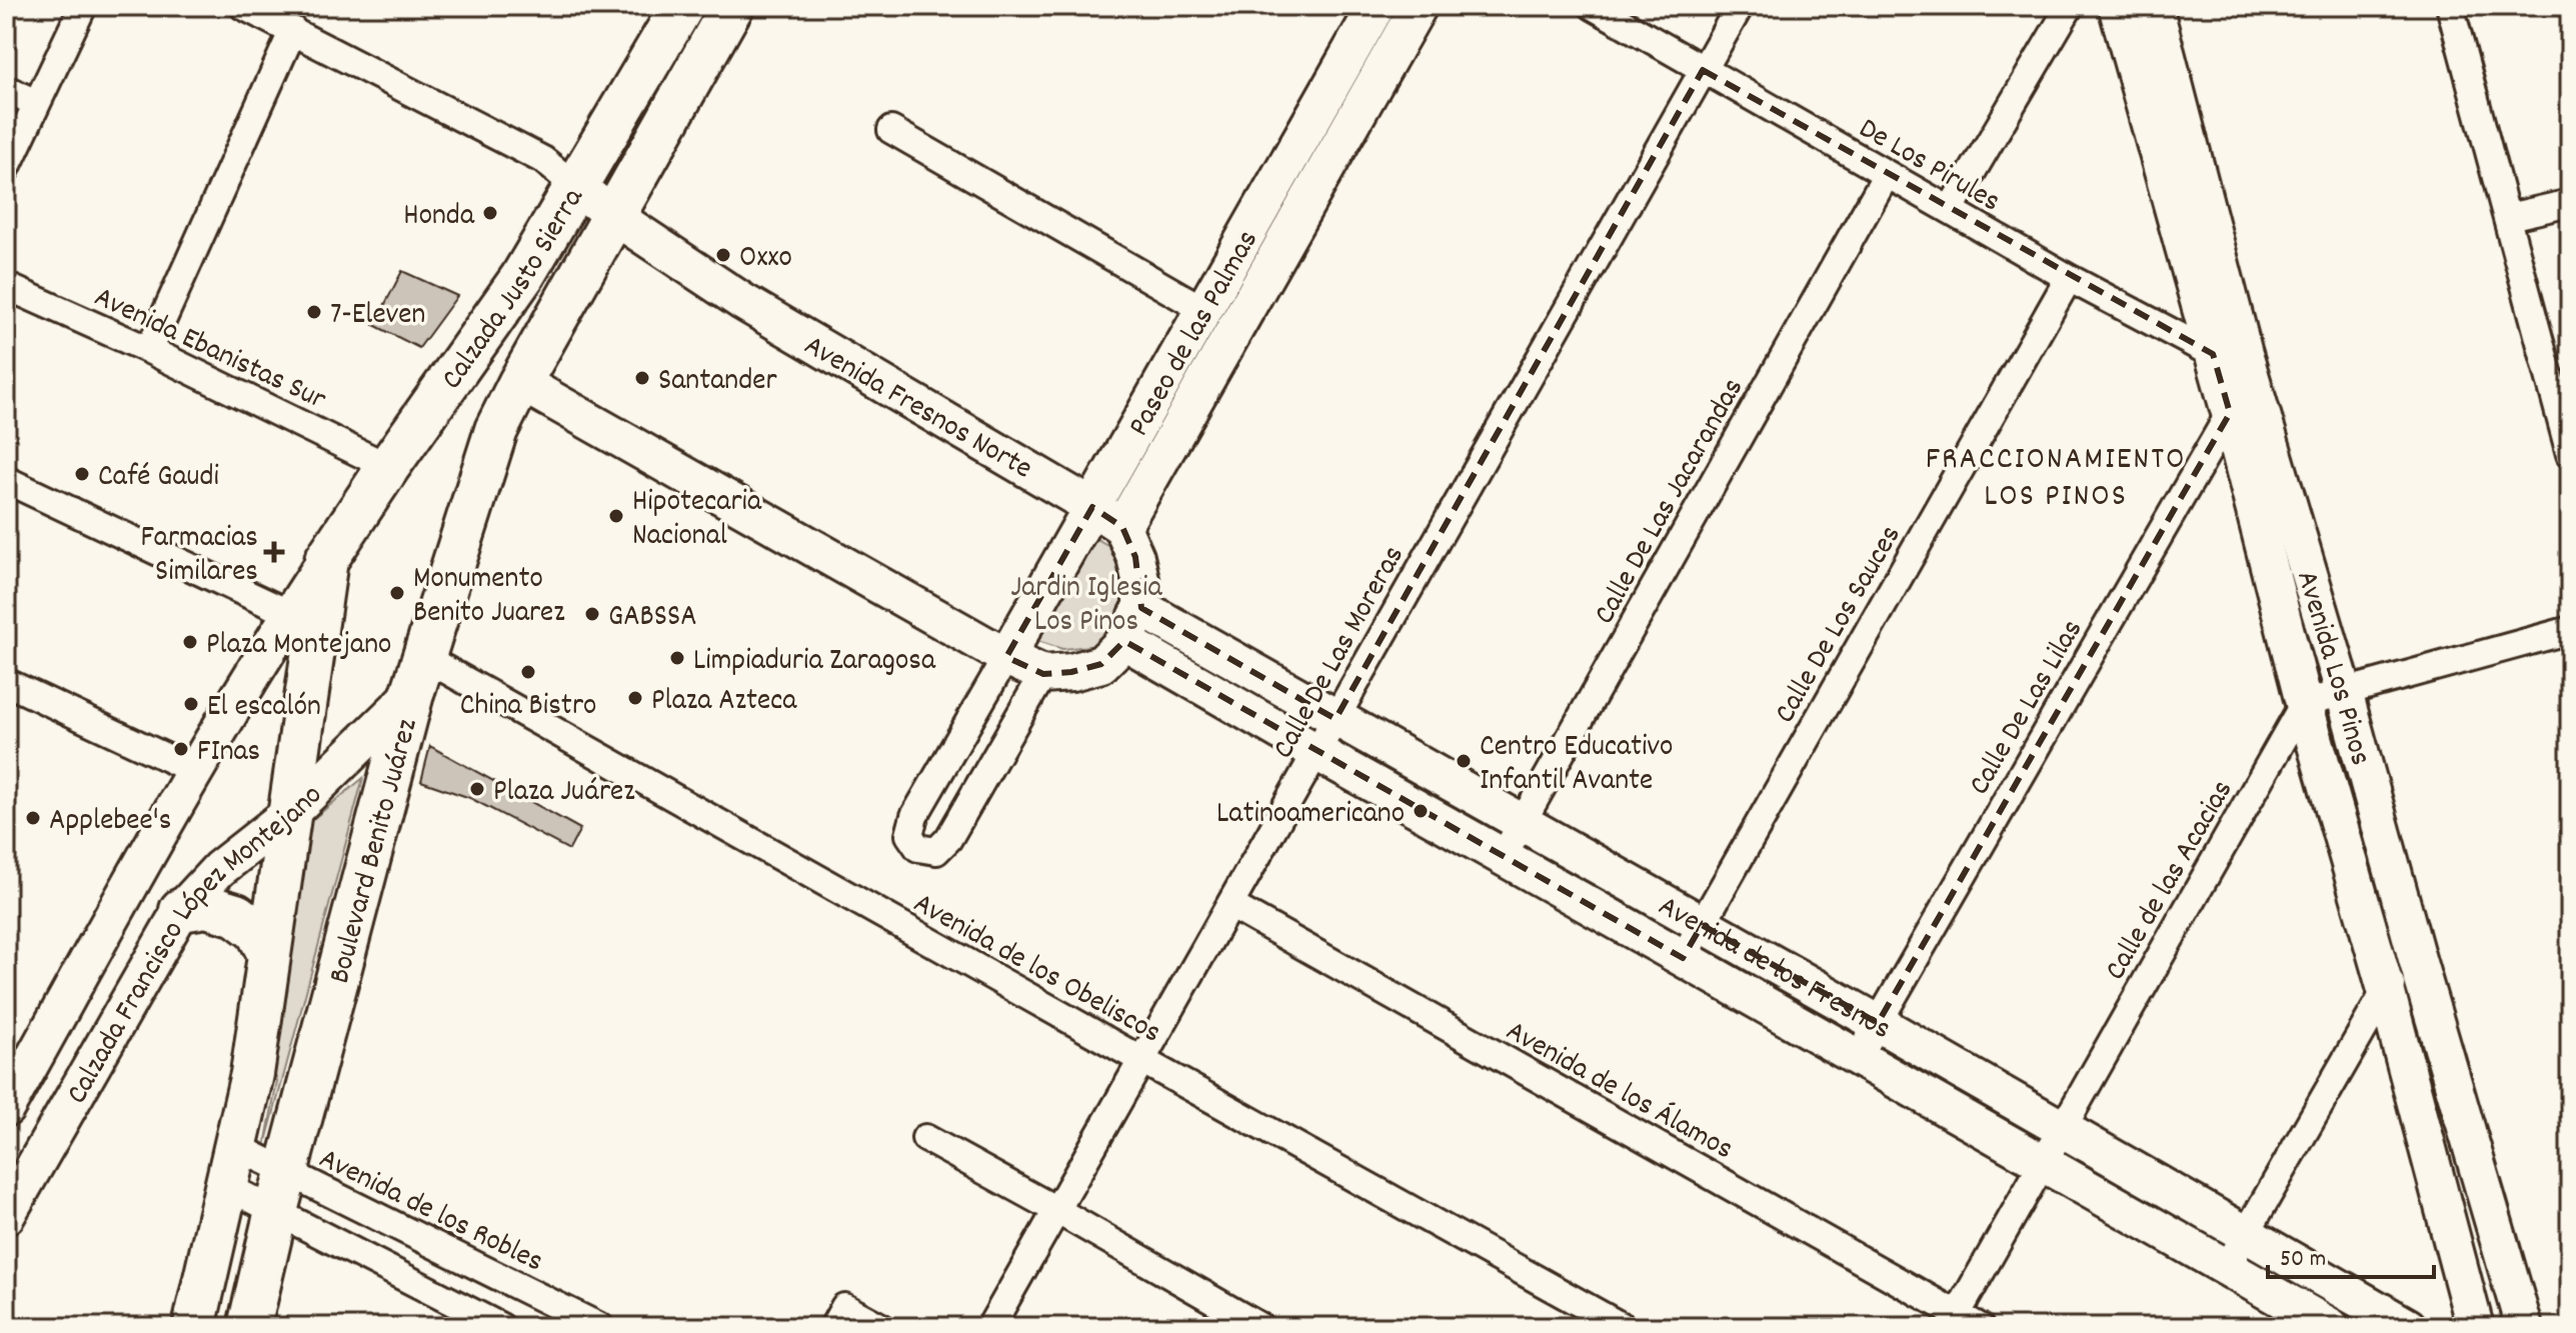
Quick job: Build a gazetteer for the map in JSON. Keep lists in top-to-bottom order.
{
  "streets": {
    "main road": ["Calzada Justo Sierra", "Boulevard Benito Juárez"],
    "street": [
      "De Los Pirules",
      "Paseo de las Palmas",
      "Avenida Ebanistas Sur",
      "Avenida Fresnos Norte",
      "Calle De Las Jacarandas",
      "Calle De Los Sauces",
      "Calle De Las Moreras",
      "Avenida Los Pinos",
      "Calle De Las Lilas",
      "Calle de las Acacias",
      "Calzada Francisco López Montejano",
      "Avenida de los Obeliscos",
      "Avenida de los Fresnos",
      "Avenida de los Álamos",
      "Avenida de los Robles"
    ]
  },
  "crossings": [
    ["De Los Pirules", "Calle De Las Jacarandas"],
    ["De Los Pirules", "Calle De Los Sauces"],
    ["De Los Pirules", "Calle De Las Moreras"],
    ["De Los Pirules", "Avenida Los Pinos"],
    ["Calzada Justo Sierra", "Avenida Ebanistas Sur"],
    ["Calzada Justo Sierra", "Avenida Fresnos Norte"],
    ["Calzada Justo Sierra", "Boulevard Benito Juárez"],
    ["Calzada Justo Sierra", "Calzada Francisco López Montejano"],
    ["Paseo de las Palmas", "Avenida Fresnos Norte"],
    ["Calle De Las Jacarandas", "Avenida de los Fresnos"],
    ["Calle De Los Sauces", "Avenida de los Fresnos"],
    ["Calle De Las Moreras", "Avenida de los Obeliscos"],
    ["Calle De Las Moreras", "Avenida de los Fresnos"],
    ["Calle De Las Moreras", "Avenida de los Álamos"],
    ["Avenida Los Pinos", "Calle De Las Lilas"],
    ["Avenida Los Pinos", "Calle de las Acacias"],
    ["Calle De Las Lilas", "Avenida de los Fresnos"],
    ["Boulevard Benito Juárez", "Calzada Francisco López Montejano"],
    ["Boulevard Benito Juárez", "Avenida de los Obeliscos"],
    ["Boulevard Benito Juárez", "Avenida de los Robles"],
    ["Calle de las Acacias", "Avenida de los Fresnos"],
    ["Calle de las Acacias", "Avenida de los Álamos"],
    ["Calzada Francisco López Montejano", "Avenida de los Obeliscos"]
  ],
  "districts": ["FRACCIONAMIENTO LOS PINOS"],
  "parks": ["Jardin Iglesia Los Pinos"],
  "places": {
    "other": [
      "Honda",
      "Oxxo",
      "7-Eleven",
      "Santander",
      "Café Gaudi",
      "Hipotecaria Nacional",
      "Monumento Benito Juarez",
      "GABSSA",
      "Plaza Montejano",
      "Limpiaduria Zaragosa",
      "China Bistro",
      "Plaza Azteca",
      "El escalón",
      "FInas",
      "Centro Educativo Infantil Avante",
      "Plaza Juárez",
      "Latinoamericano",
      "Applebee's"
    ],
    "health": ["Farmacias Similares"]
  },
  "scale_bar": "50 m"
}
